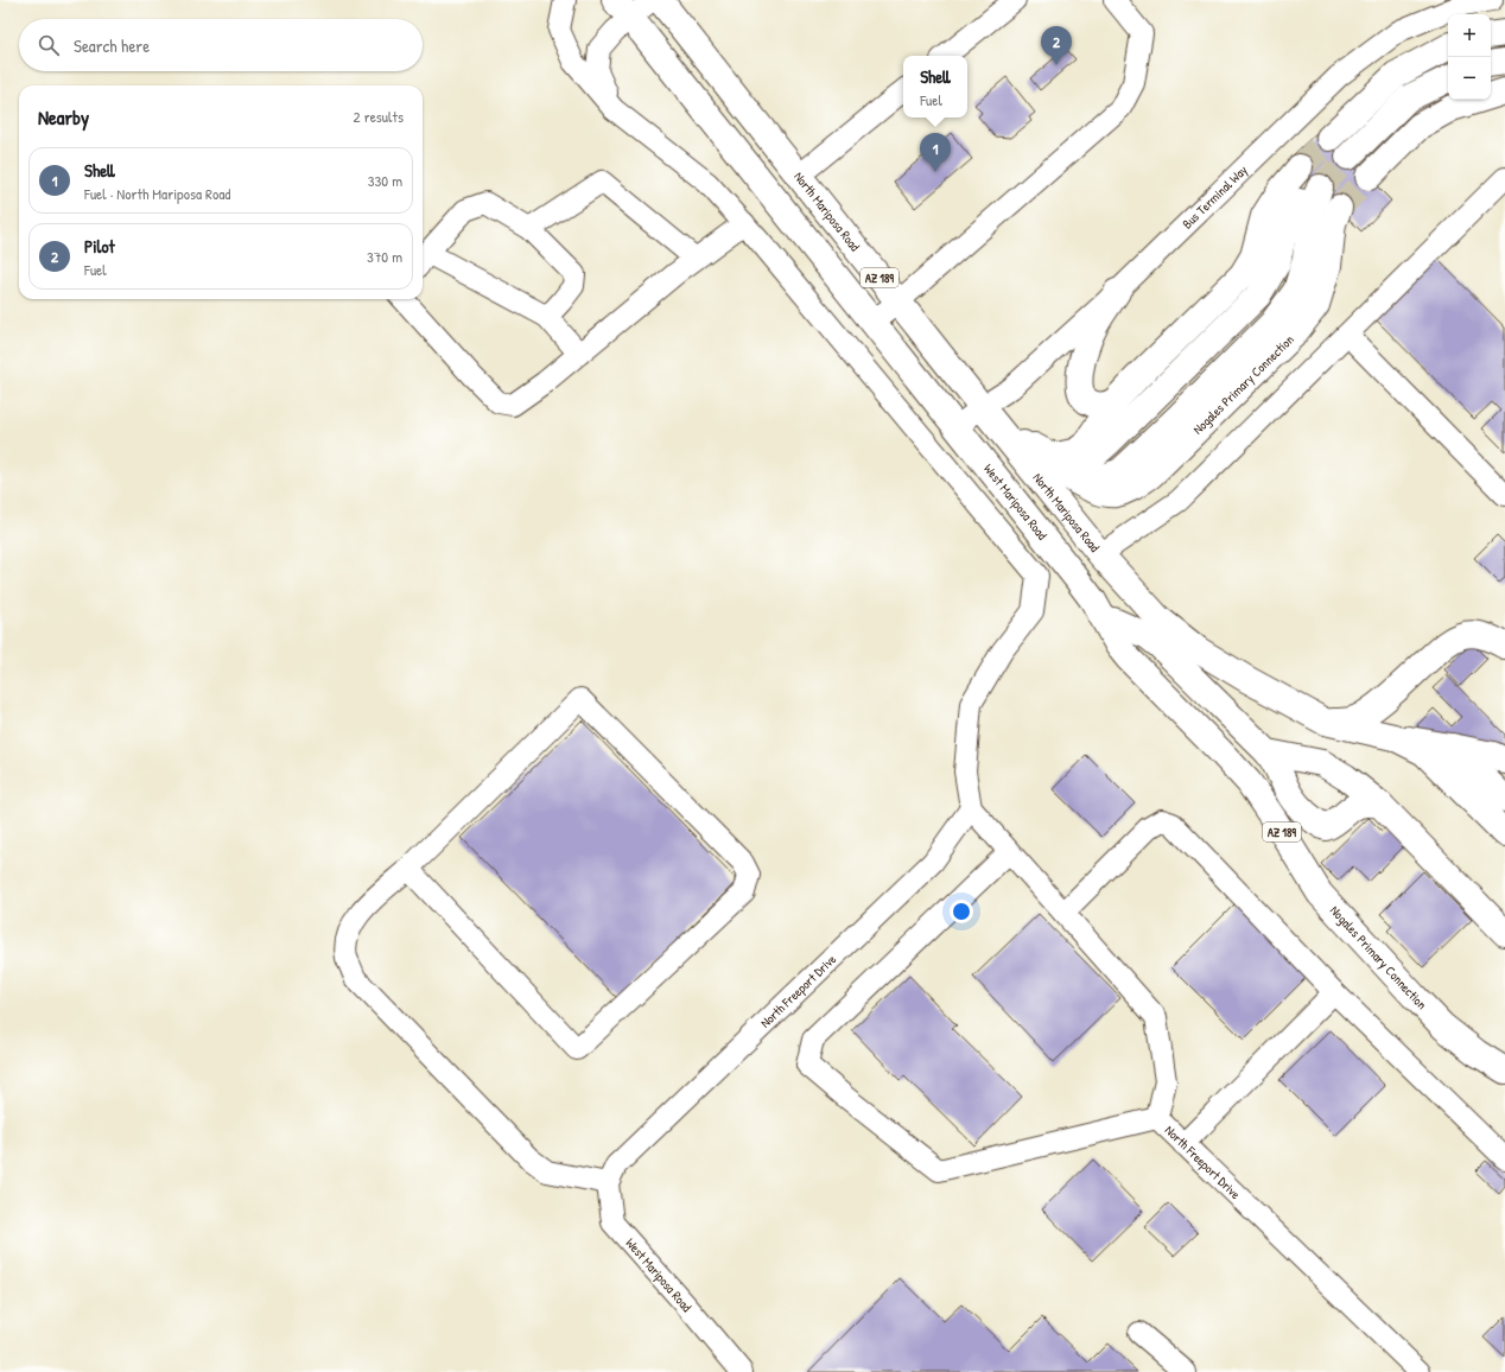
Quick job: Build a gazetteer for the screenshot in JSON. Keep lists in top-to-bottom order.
{
  "streets": {
    "highway": [
      "North Mariposa Road",
      "AZ 189",
      "Nogales Primary Connection",
      "West Mariposa Road"
    ],
    "street": ["Bus Terminal Way", "North Freeport Drive"]
  },
  "crossings": [
    ["Bus Terminal Way", "North Mariposa Road"],
    ["Bus Terminal Way", "AZ 189"],
    ["Bus Terminal Way", "Nogales Primary Connection"],
    ["Bus Terminal Way", "West Mariposa Road"],
    ["North Mariposa Road", "AZ 189"],
    ["North Mariposa Road", "Nogales Primary Connection"],
    ["AZ 189", "West Mariposa Road"],
    ["Nogales Primary Connection", "West Mariposa Road"],
    ["West Mariposa Road", "North Freeport Drive"]
  ],
  "page": {
    "map_buttons": ["+", "−"],
    "search": "Search here",
    "pins": ["2", "1"],
    "popup": ["Shell", "Fuel"],
    "heading": ["Nearby", "2 results"],
    "list": [
      {
        "mark": "1",
        "name": "Shell",
        "note": "Fuel · North Mariposa Road",
        "value": "330 m"
      },
      {
        "mark": "2",
        "name": "Pilot",
        "note": "Fuel",
        "value": "370 m"
      }
    ]
  }
}
